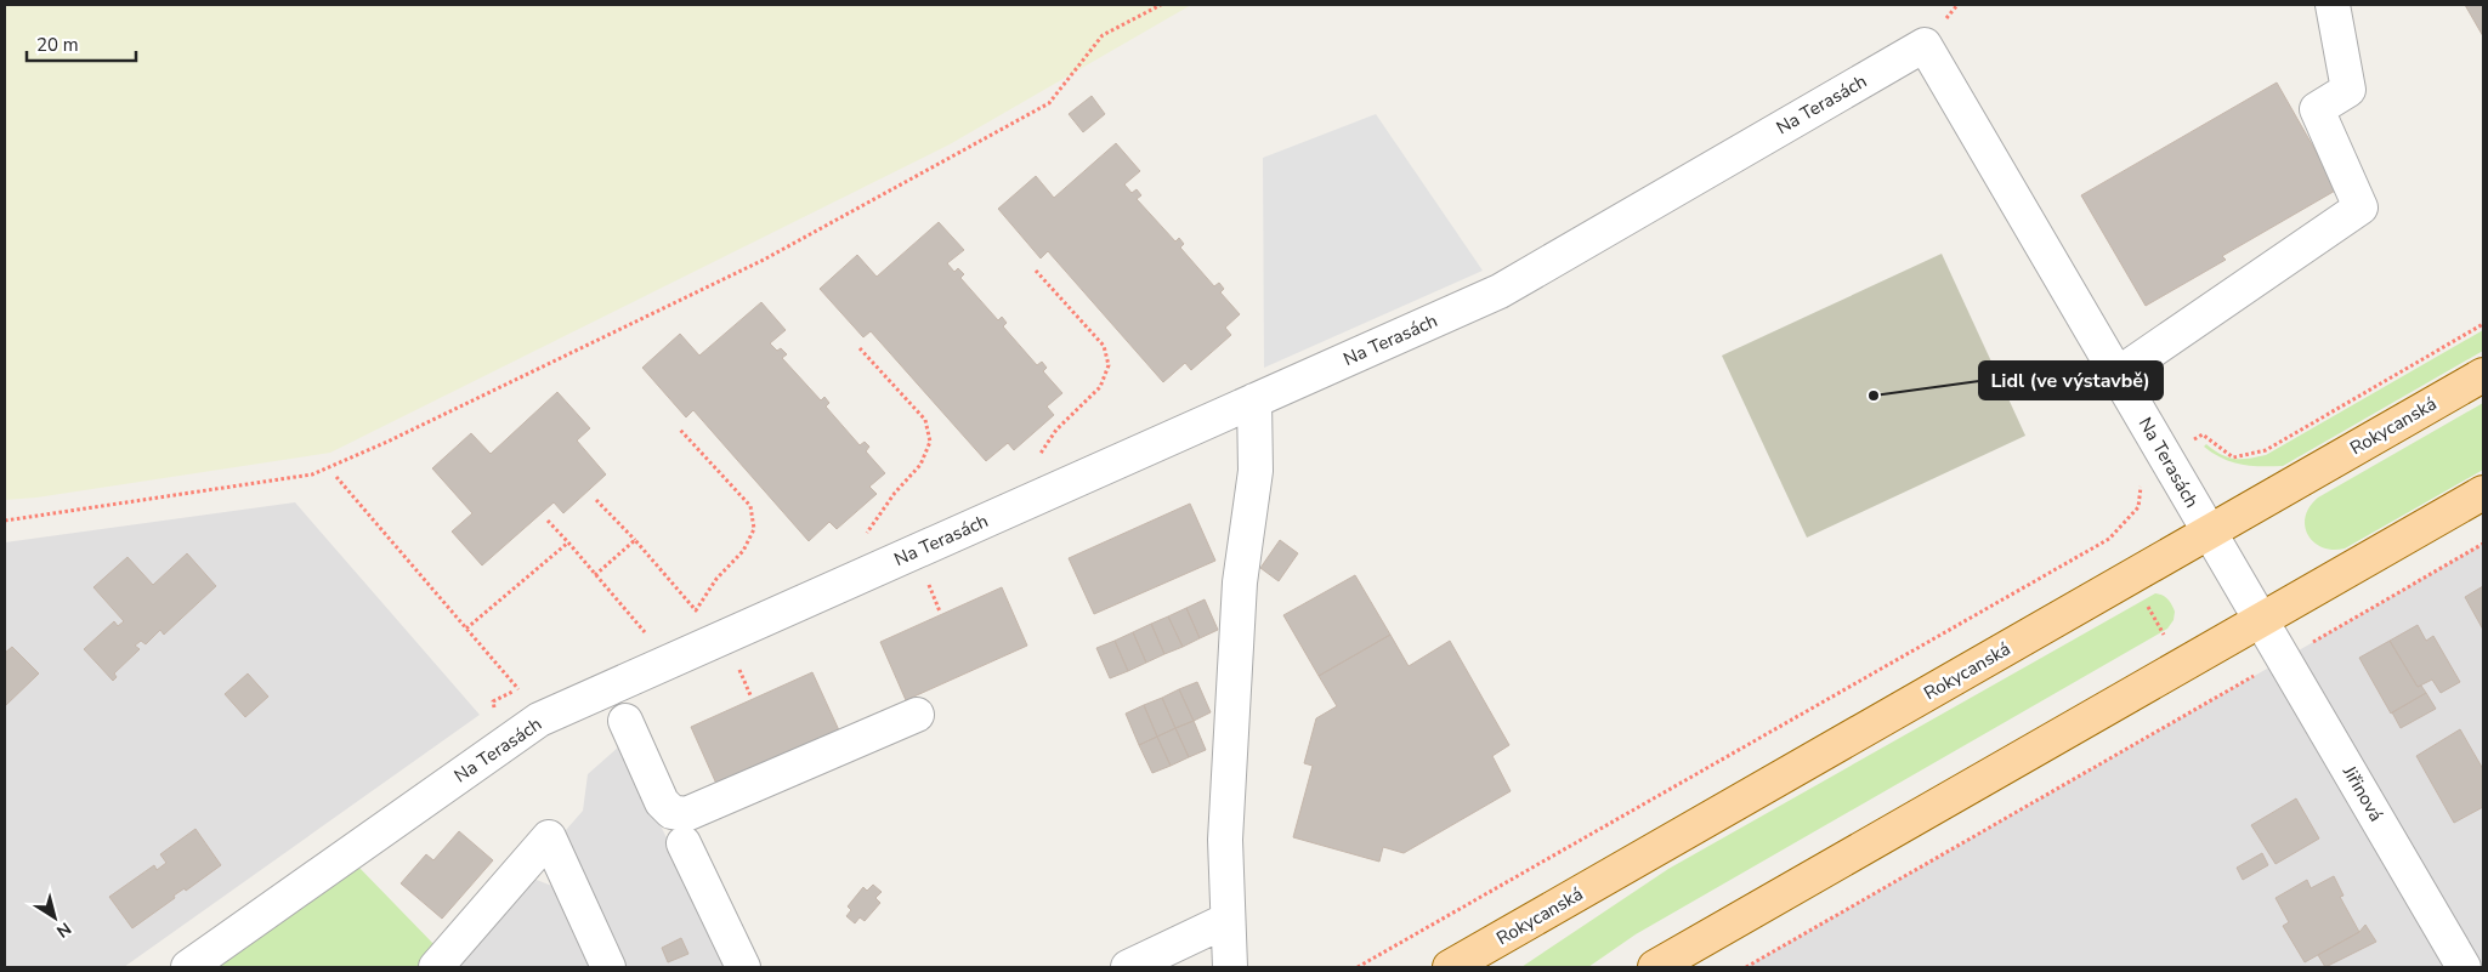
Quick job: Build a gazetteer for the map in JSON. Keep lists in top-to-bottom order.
{
  "streets": {
    "main road": ["Rokycanská"],
    "street": ["Na Terasách", "Jiřinová"]
  },
  "crossings": [
    ["Na Terasách", "Rokycanská"],
    ["Na Terasách", "Jiřinová"]
  ],
  "places": ["Lidl (ve výstavbě)"],
  "scale_bar": "20 m",
  "north": "bottom right"
}
